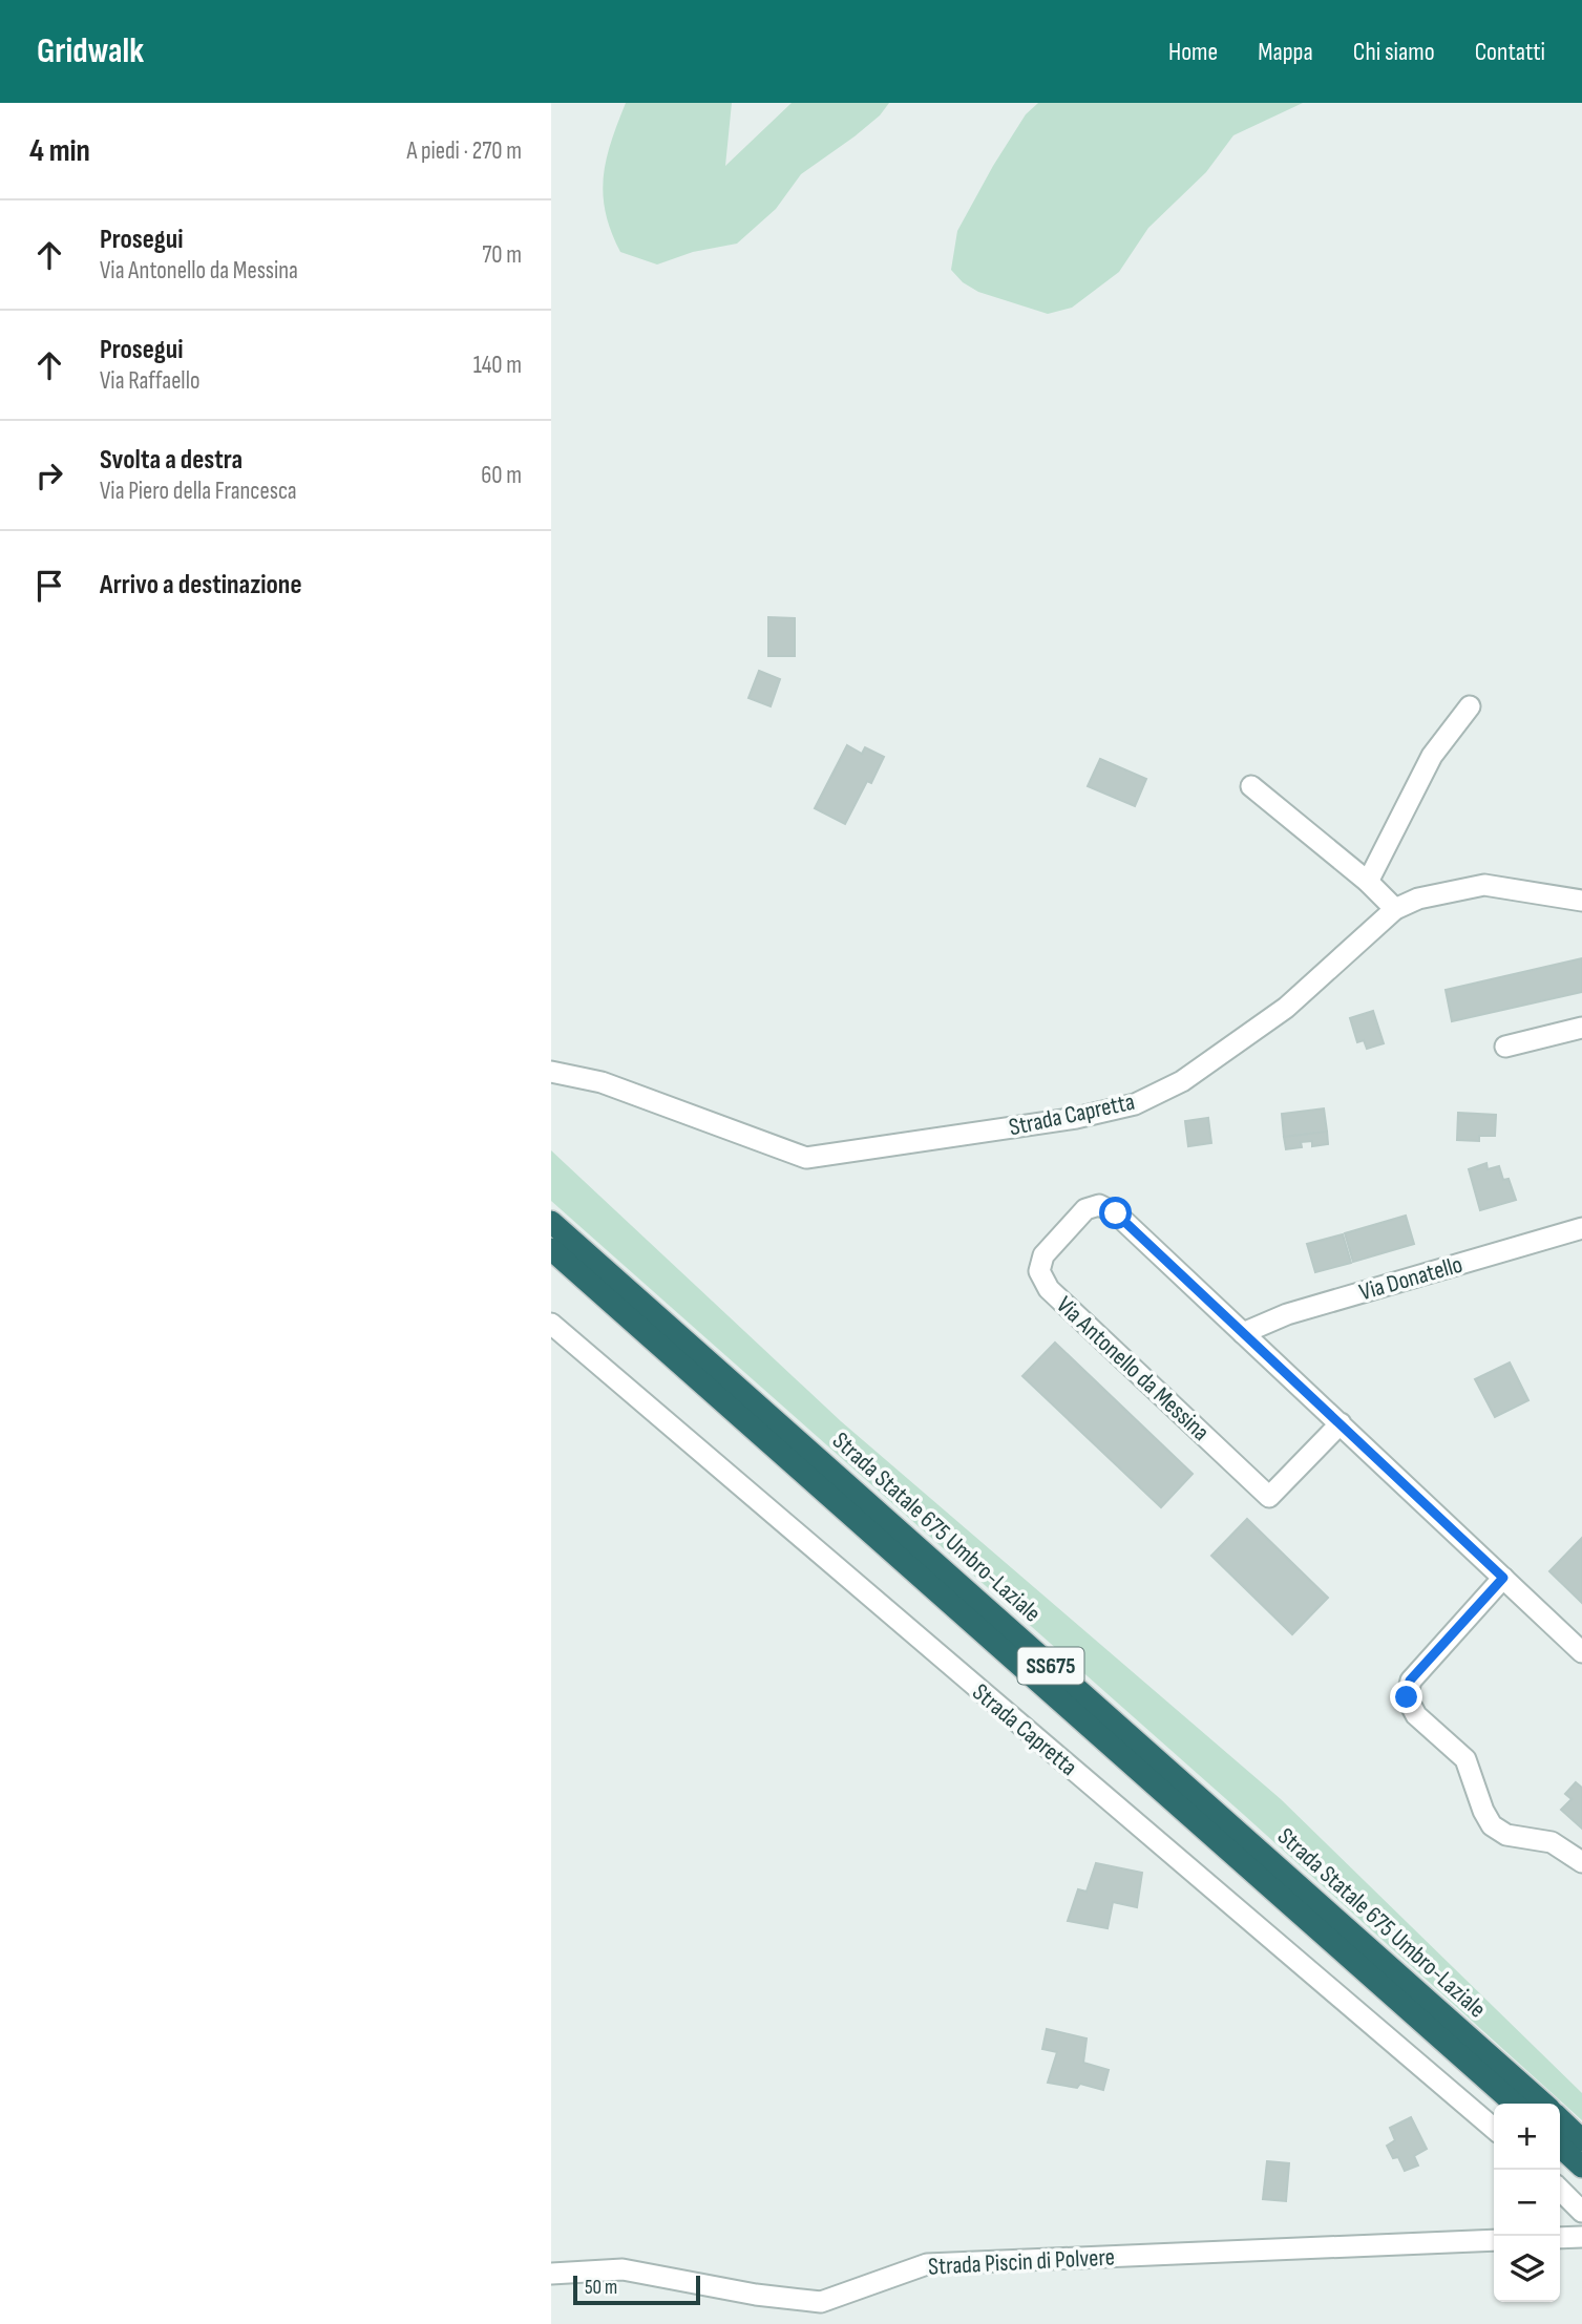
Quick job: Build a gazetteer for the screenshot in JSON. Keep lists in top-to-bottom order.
{
  "streets": {
    "highway": ["Strada Statale 675 Umbro-Laziale", "SS675"],
    "street": [
      "Strada Capretta",
      "Via Donatello",
      "Via Antonello da Messina",
      "Strada Piscin di Polvere"
    ]
  },
  "crossings": [
    ["Via Donatello", "Via Antonello da Messina"]
  ],
  "scale_bar": "50 m",
  "page": {
    "header": "Gridwalk",
    "nav": [
      "Home",
      "Mappa",
      "Chi siamo",
      "Contatti"
    ],
    "heading": ["4 min", "A piedi · 270 m"],
    "list": [
      ["Prosegui", "Via Antonello da Messina", "70 m"],
      ["Prosegui", "Via Raffaello", "140 m"],
      ["Svolta a destra", "Via Piero della Francesca", "60 m"],
      "Arrivo a destinazione"
    ],
    "map_buttons": ["+", "−"],
    "scale": "50 m"
  }
}
